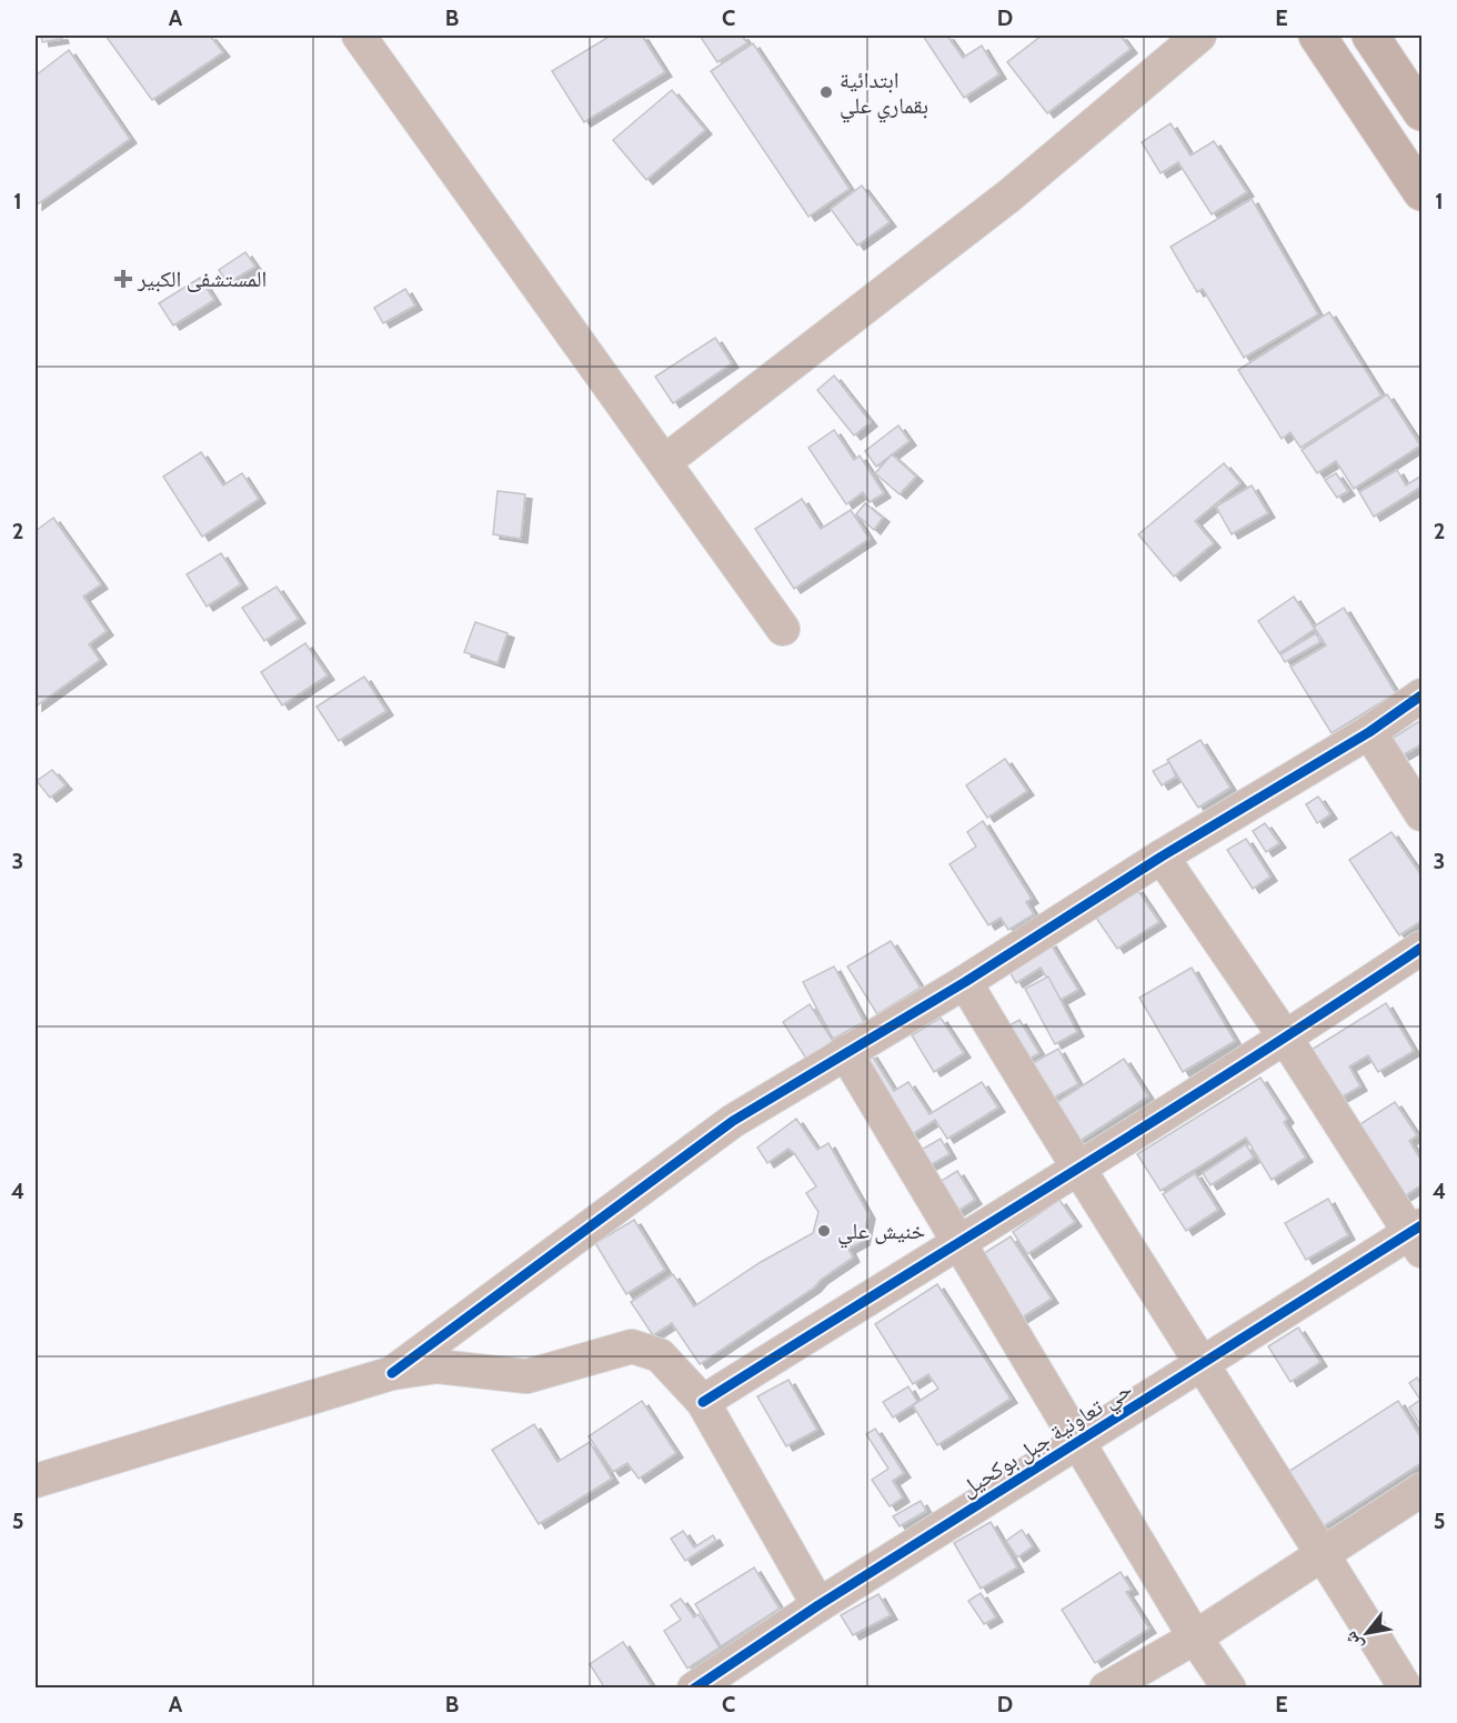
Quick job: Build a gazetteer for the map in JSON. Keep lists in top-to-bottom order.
{
  "streets": {
    "street": ["حي تعاونية جبل بوكحيل"]
  },
  "places": {
    "other": ["ابتدائية بقماري علي", "خنيش علي"],
    "health": ["المستشفى الكبير"]
  },
  "north": "bottom left",
  "grid": {
    "columns": [
      "A",
      "B",
      "C",
      "D",
      "E"
    ],
    "rows": [
      "1",
      "2",
      "3",
      "4",
      "5"
    ]
  }
}
